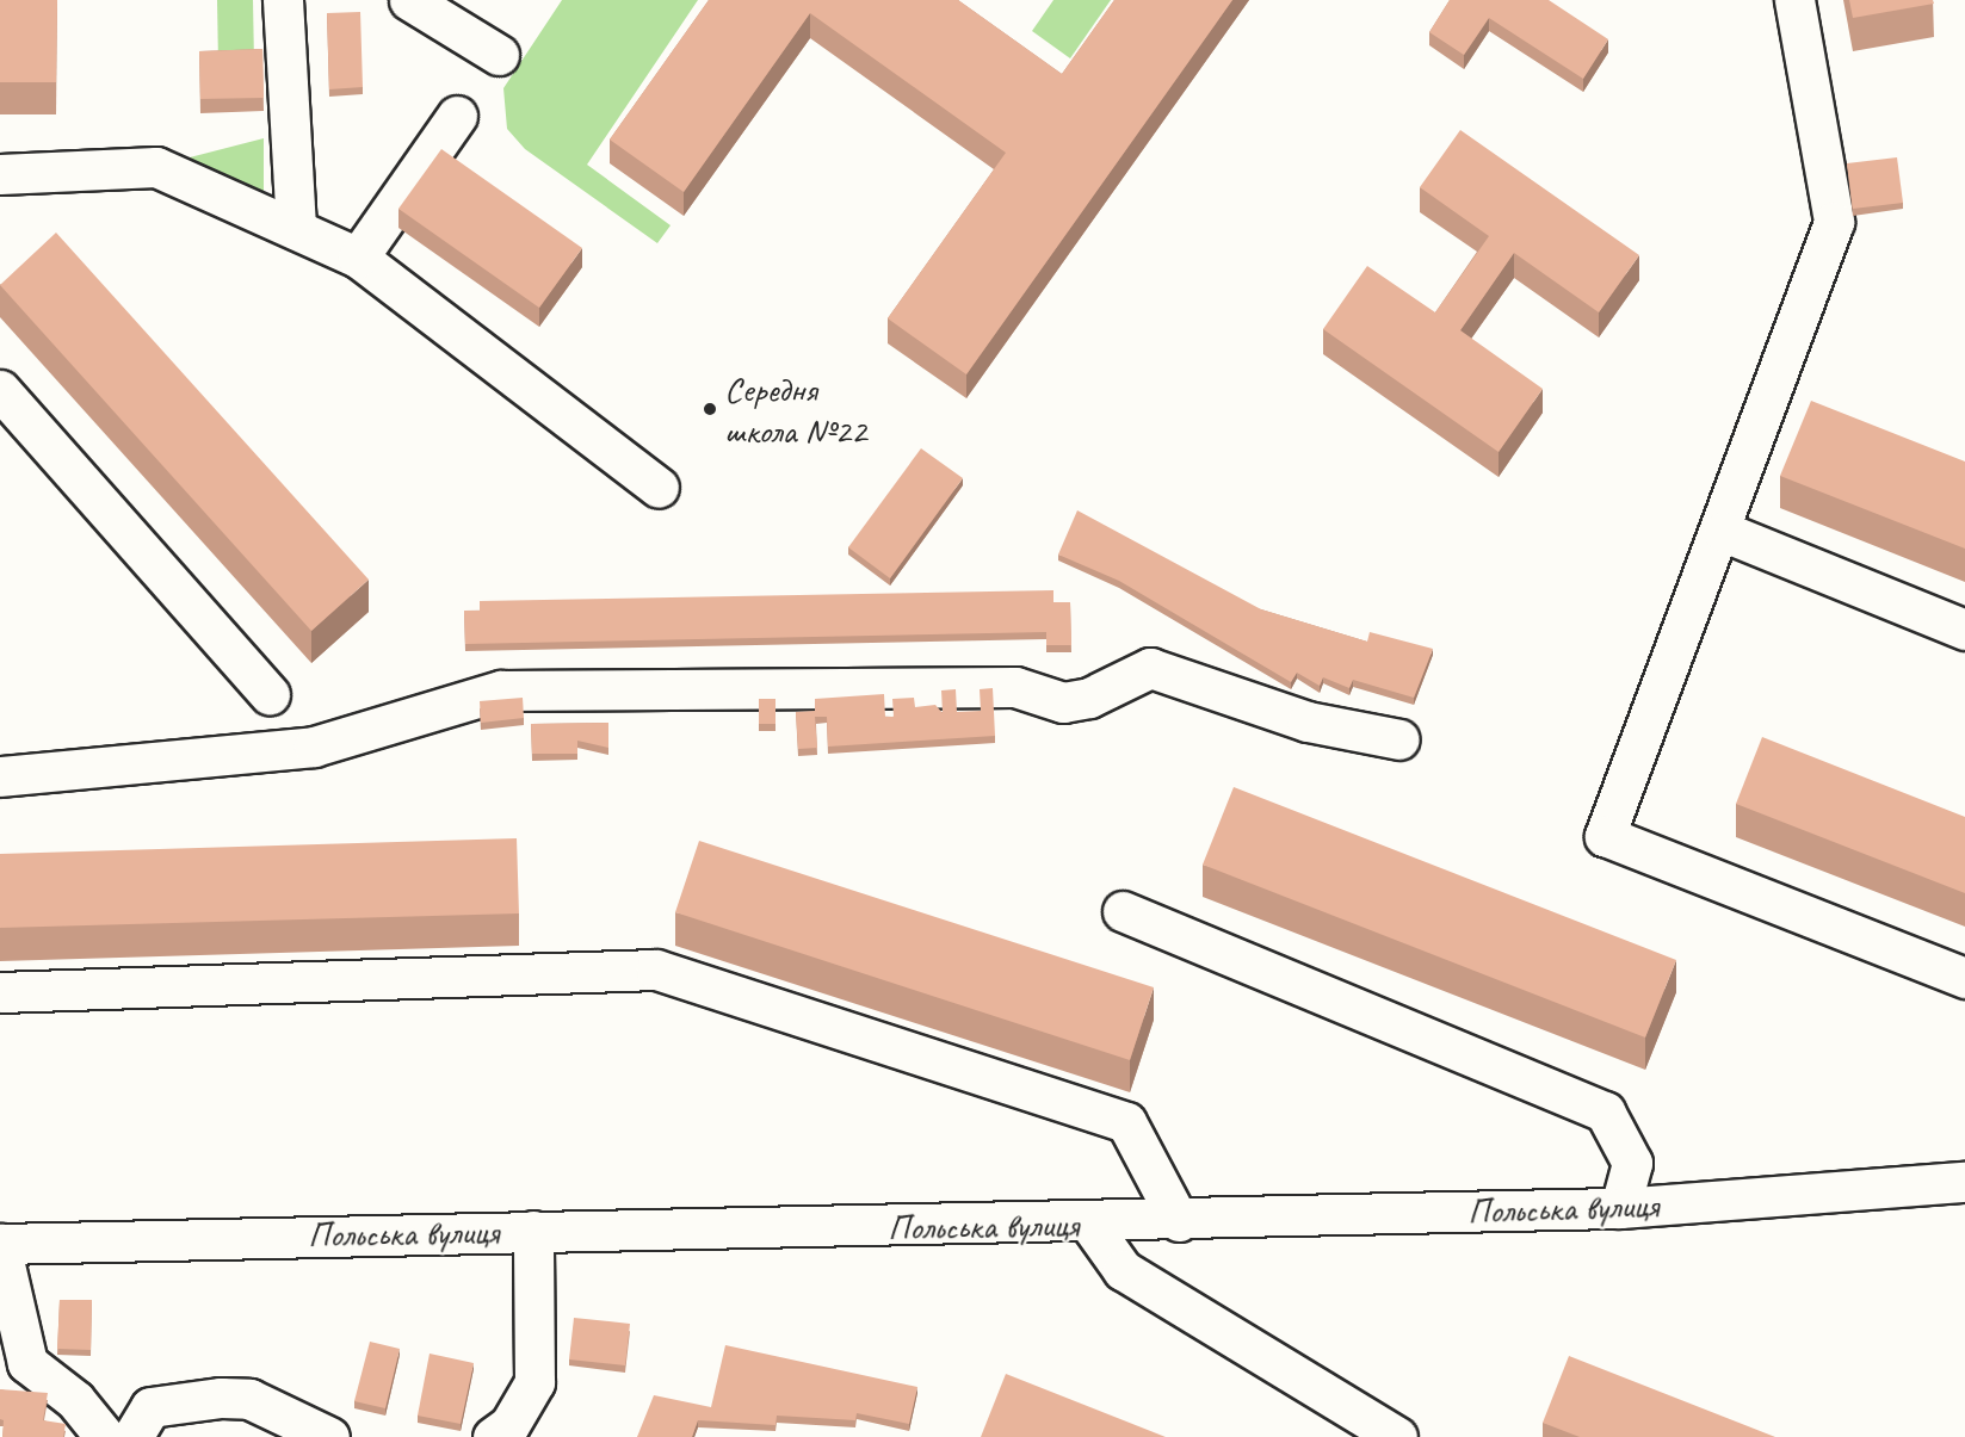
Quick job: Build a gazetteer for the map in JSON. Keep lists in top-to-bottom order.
{
  "streets": {
    "street": ["Польська вулиця"]
  },
  "places": ["Середня школа №22"]
}
